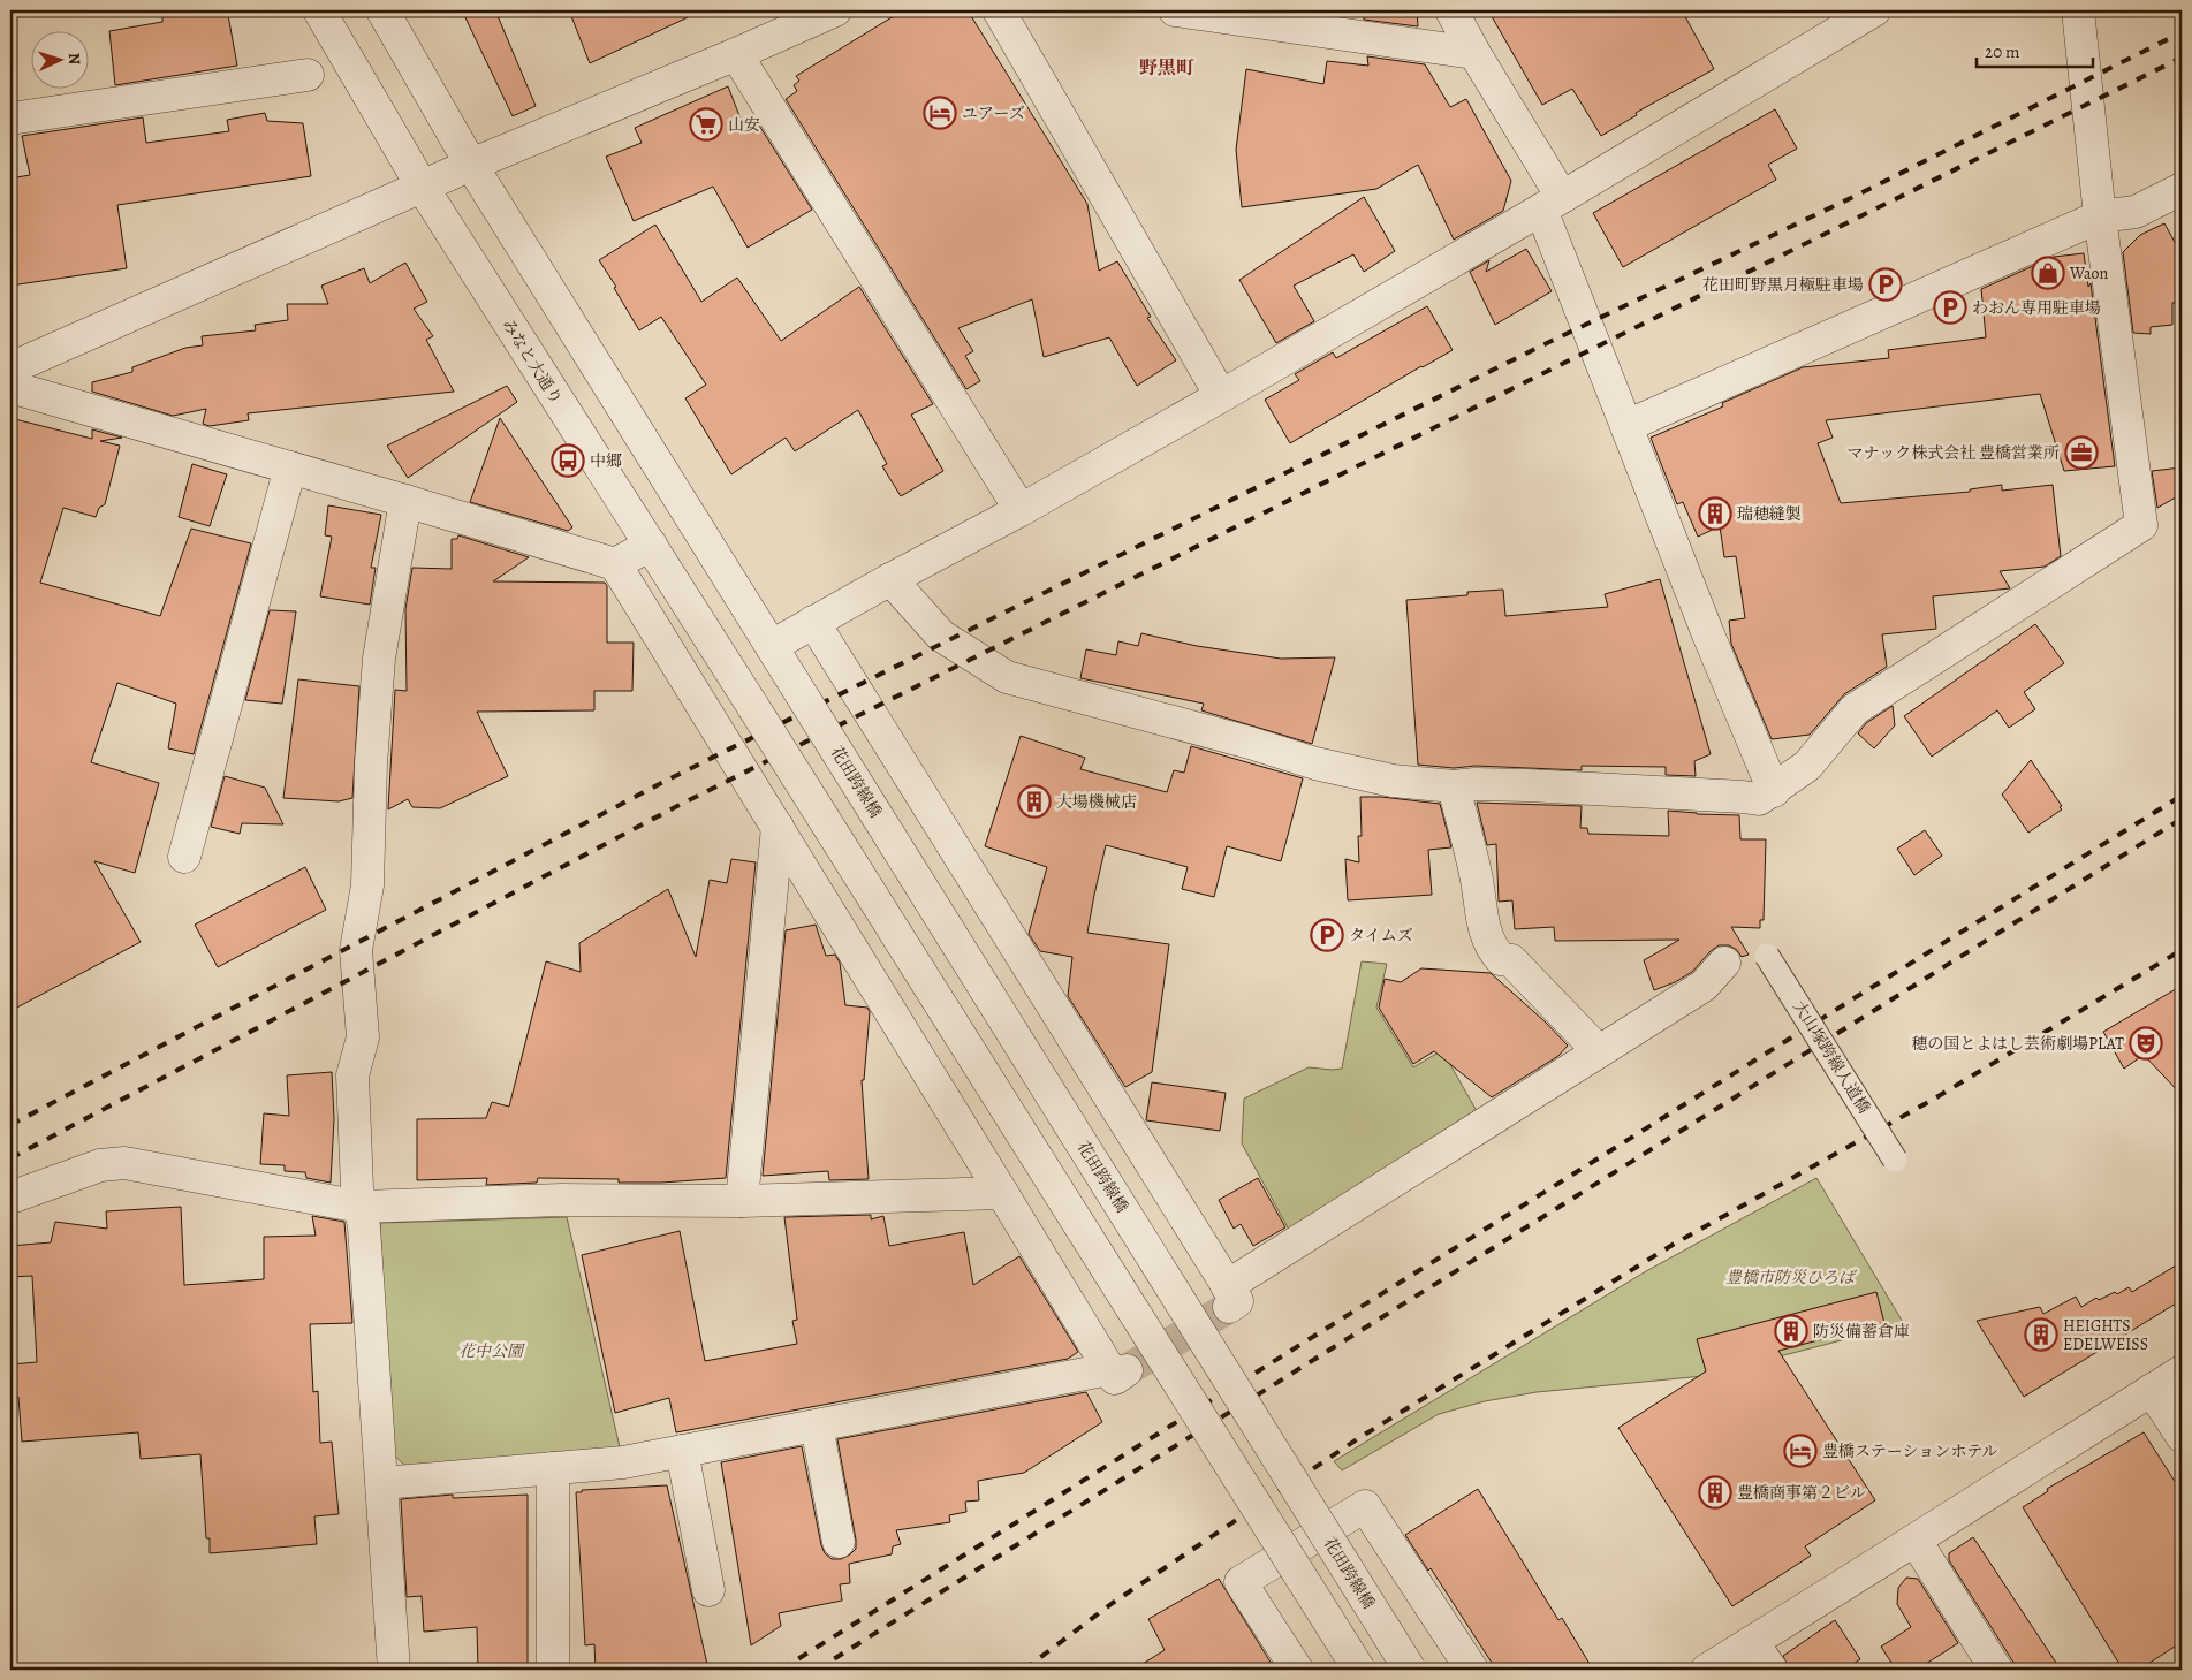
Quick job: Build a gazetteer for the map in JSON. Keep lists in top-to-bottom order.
{
  "streets": {
    "street": ["みなと大通り", "花田跨線橋", "大山塚跨線人道橋"]
  },
  "districts": ["野黒町"],
  "parks": ["豊橋市防災ひろば", "花中公園"],
  "places": {
    "hotel": ["ユアーズ", "豊橋ステーションホテル"],
    "supermarket": ["山安"],
    "shop": ["Waon"],
    "parking": ["花田町野黒月極駐車場", "わおん専用駐車場", "タイムズ"],
    "office": ["マナック株式会社 豊橋営業所"],
    "bus stop": ["中郷"],
    "building": [
      "瑞穂縫製",
      "大場機械店",
      "防災備蓄倉庫",
      "HEIGHTS EDELWEISS",
      "豊橋商事第２ビル"
    ],
    "theatre": ["穂の国とよはし芸術劇場PLAT"]
  },
  "scale_bar": "20 m",
  "north": "right"
}
